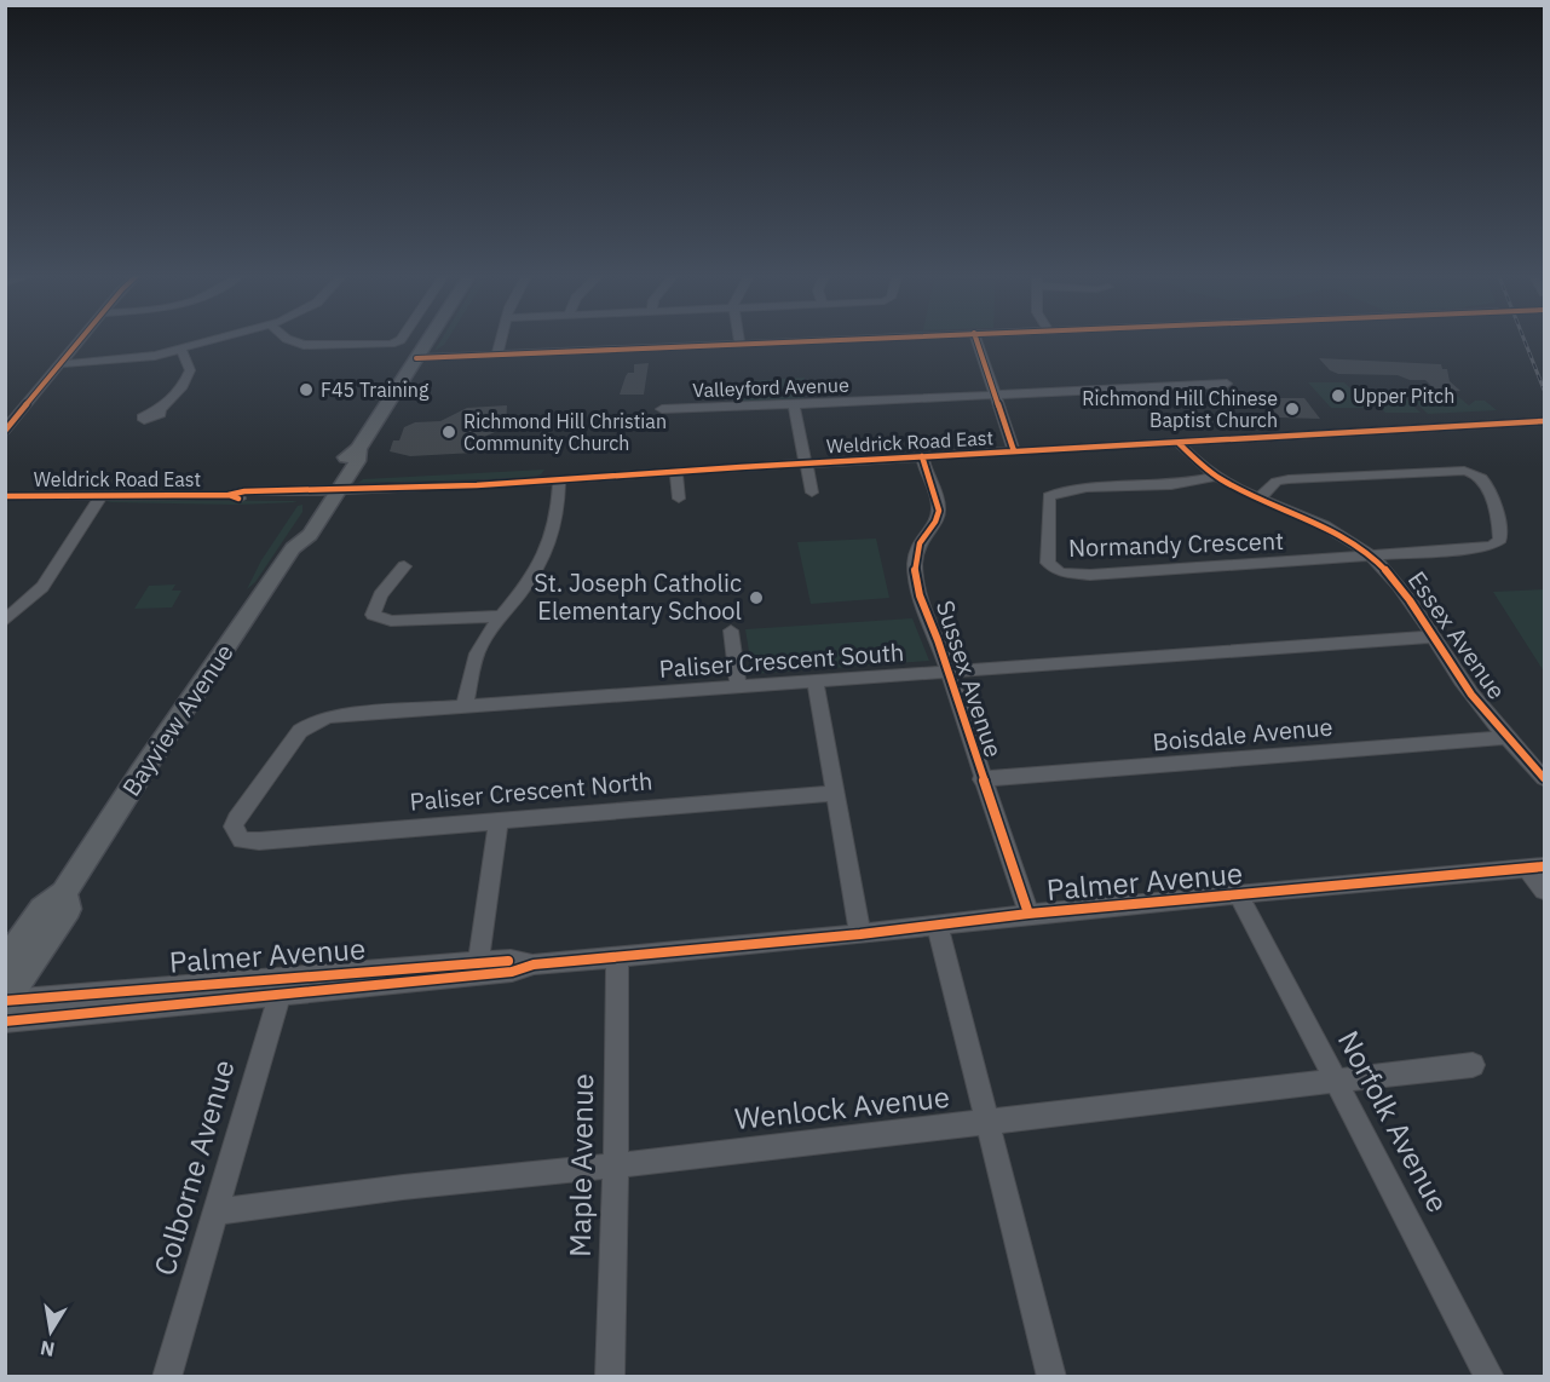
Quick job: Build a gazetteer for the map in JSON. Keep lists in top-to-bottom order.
{
  "streets": {
    "main road": ["Bayview Avenue"],
    "street": [
      "Valleyford Avenue",
      "Weldrick Road East",
      "Normandy Crescent",
      "Essex Avenue",
      "Paliser Crescent South",
      "Sussex Avenue",
      "Boisdale Avenue",
      "Paliser Crescent North",
      "Palmer Avenue",
      "Wenlock Avenue",
      "Norfolk Avenue",
      "Maple Avenue",
      "Colborne Avenue"
    ]
  },
  "crossings": [
    ["Weldrick Road East", "Essex Avenue"],
    ["Weldrick Road East", "Sussex Avenue"],
    ["Weldrick Road East", "Bayview Avenue"],
    ["Normandy Crescent", "Essex Avenue"],
    ["Essex Avenue", "Paliser Crescent South"],
    ["Essex Avenue", "Boisdale Avenue"],
    ["Paliser Crescent South", "Sussex Avenue"],
    ["Paliser Crescent South", "Paliser Crescent North"],
    ["Sussex Avenue", "Boisdale Avenue"],
    ["Sussex Avenue", "Palmer Avenue"],
    ["Bayview Avenue", "Palmer Avenue"],
    ["Palmer Avenue", "Norfolk Avenue"],
    ["Palmer Avenue", "Maple Avenue"],
    ["Palmer Avenue", "Colborne Avenue"],
    ["Wenlock Avenue", "Norfolk Avenue"],
    ["Wenlock Avenue", "Maple Avenue"],
    ["Wenlock Avenue", "Colborne Avenue"]
  ],
  "places": [
    "F45 Training",
    "Upper Pitch",
    "Richmond Hill Chinese Baptist Church",
    "Richmond Hill Christian Community Church",
    "St. Joseph Catholic Elementary School"
  ],
  "north": "bottom"
}
